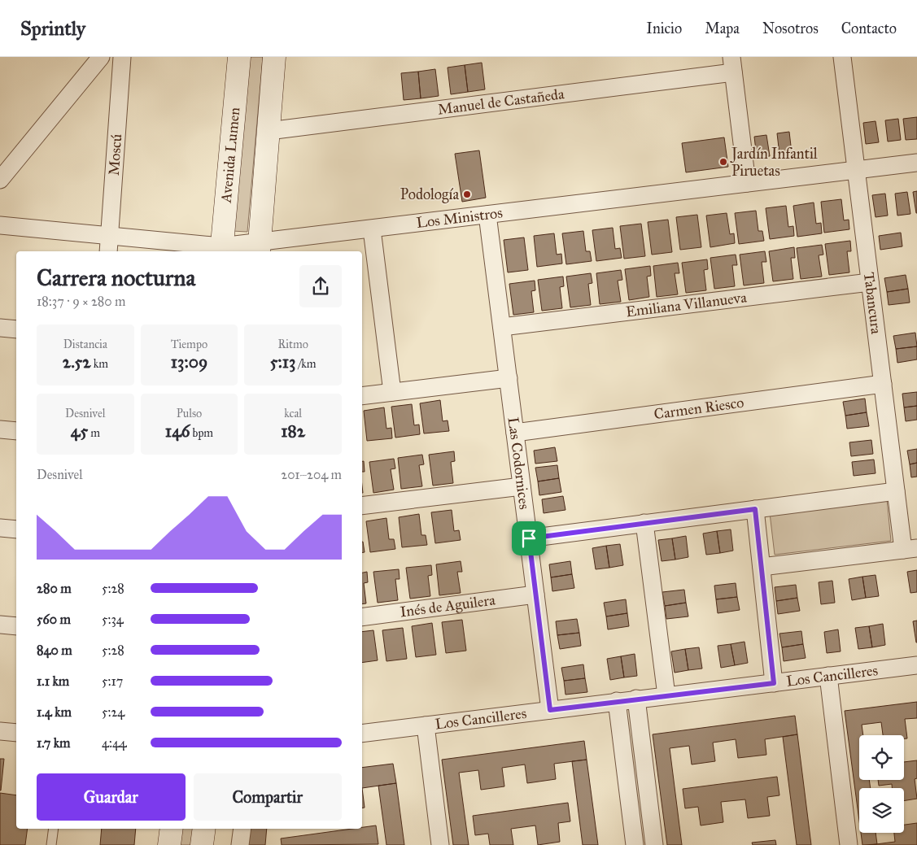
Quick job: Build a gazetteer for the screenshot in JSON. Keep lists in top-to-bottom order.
{
  "streets": {
    "street": [
      "Manuel de Castañeda",
      "Moscú",
      "Avenida Lumen",
      "Los Ministros",
      "Tabancura",
      "Emiliana Villanueva",
      "Carmen Riesco",
      "Las Codornices",
      "Inés de Aguilera",
      "Los Cancilleres"
    ]
  },
  "crossings": [
    ["Moscú", "Los Ministros"],
    ["Avenida Lumen", "Los Ministros"],
    ["Los Ministros", "Tabancura"],
    ["Los Ministros", "Las Codornices"],
    ["Tabancura", "Emiliana Villanueva"],
    ["Tabancura", "Carmen Riesco"],
    ["Emiliana Villanueva", "Las Codornices"],
    ["Carmen Riesco", "Las Codornices"],
    ["Las Codornices", "Inés de Aguilera"],
    ["Las Codornices", "Los Cancilleres"]
  ],
  "places": ["Jardín Infantil Piruetas", "Podología"],
  "page": {
    "header": "Sprintly",
    "nav": [
      "Inicio",
      "Mapa",
      "Nosotros",
      "Contacto"
    ],
    "heading": ["Carrera nocturna", "18:37 · 9 × 280 m"],
    "stats": [
      ["Distancia", "2.52 km"],
      ["Tiempo", "13:09"],
      ["Ritmo", "5:13 /km"],
      ["Desnivel", "45 m"],
      ["Pulso", "146 bpm"],
      ["kcal", "182"]
    ],
    "chart": ["Desnivel", "201–204 m"],
    "list": [
      {
        "name": "280 m",
        "note": "5:28"
      },
      {
        "name": "560 m",
        "note": "5:34"
      },
      {
        "name": "840 m",
        "note": "5:28"
      },
      {
        "name": "1.1 km",
        "note": "5:17"
      },
      {
        "name": "1.4 km",
        "note": "5:24"
      },
      {
        "name": "1.7 km",
        "note": "4:44"
      }
    ],
    "buttons": ["Guardar", "Compartir"]
  }
}
